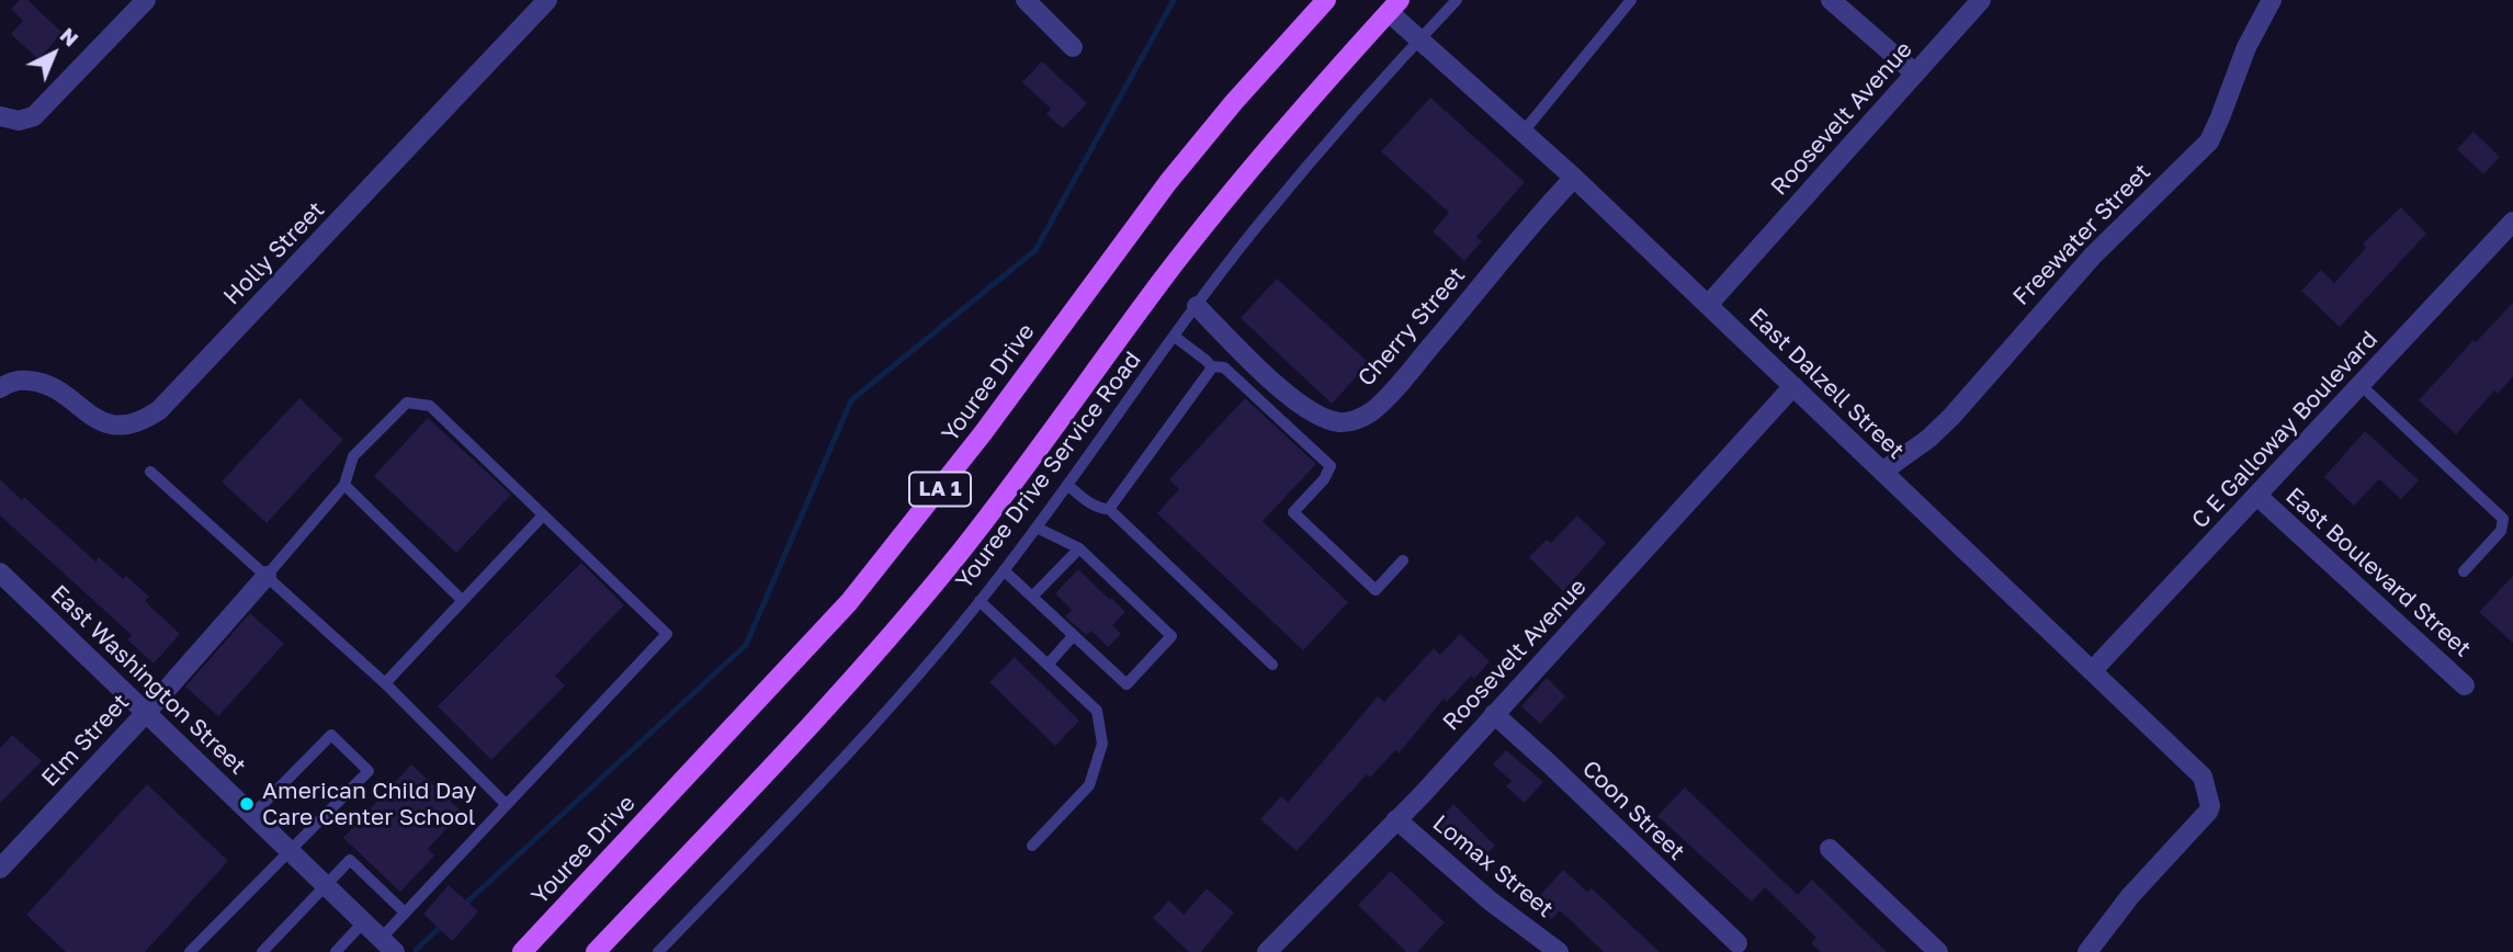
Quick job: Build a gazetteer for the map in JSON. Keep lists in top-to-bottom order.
{
  "streets": {
    "main road": ["Youree Drive", "LA 1"],
    "street": [
      "Roosevelt Avenue",
      "Freewater Street",
      "Holly Street",
      "Cherry Street",
      "East Dalzell Street",
      "C E Galloway Boulevard",
      "East Boulevard Street",
      "East Washington Street",
      "Elm Street",
      "Coon Street",
      "Lomax Street"
    ],
    "lane": ["Youree Drive Service Road"]
  },
  "crossings": [
    ["Roosevelt Avenue", "East Dalzell Street"],
    ["Roosevelt Avenue", "Coon Street"],
    ["Roosevelt Avenue", "Lomax Street"],
    ["Freewater Street", "East Dalzell Street"],
    ["Cherry Street", "East Dalzell Street"],
    ["Cherry Street", "Youree Drive Service Road"],
    ["East Dalzell Street", "C E Galloway Boulevard"],
    ["East Dalzell Street", "Youree Drive Service Road"],
    ["East Dalzell Street", "LA 1"],
    ["C E Galloway Boulevard", "East Boulevard Street"],
    ["East Washington Street", "Elm Street"]
  ],
  "places": ["American Child Day Care Center School"],
  "north": "top right"
}
